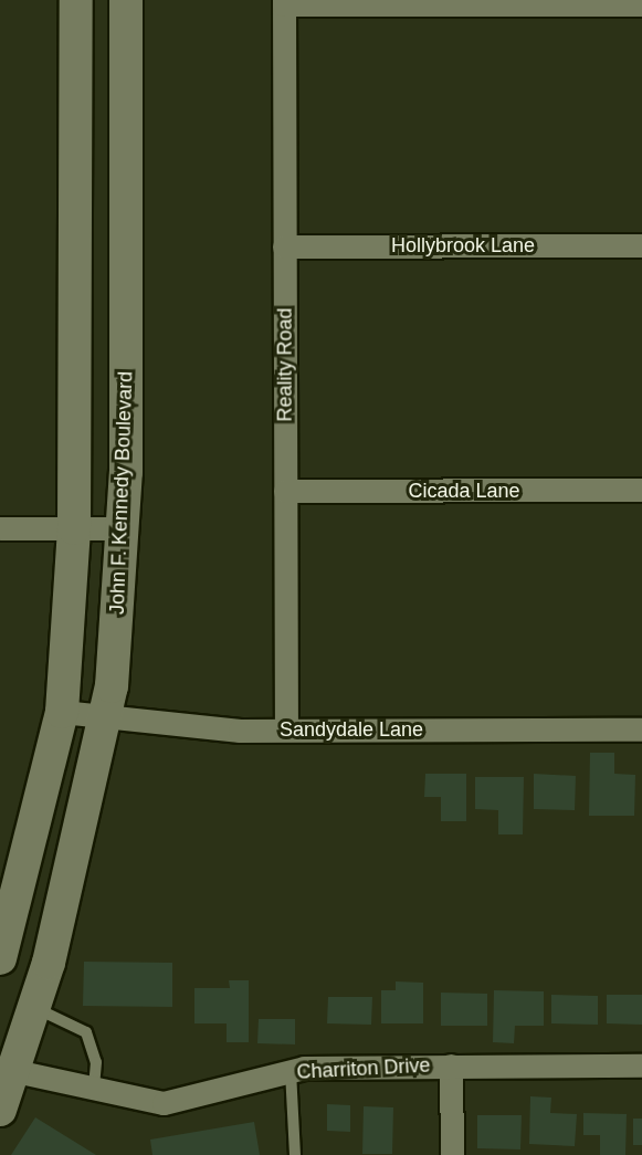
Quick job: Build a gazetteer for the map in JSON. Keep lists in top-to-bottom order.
{
  "streets": {
    "main road": ["John F. Kennedy Boulevard"],
    "street": [
      "Hollybrook Lane",
      "Reality Road",
      "Cicada Lane",
      "Sandydale Lane",
      "Charriton Drive"
    ]
  },
  "crossings": [
    ["Hollybrook Lane", "Reality Road"],
    ["Reality Road", "Cicada Lane"],
    ["Reality Road", "Sandydale Lane"],
    ["John F. Kennedy Boulevard", "Sandydale Lane"],
    ["John F. Kennedy Boulevard", "Charriton Drive"]
  ]
}
